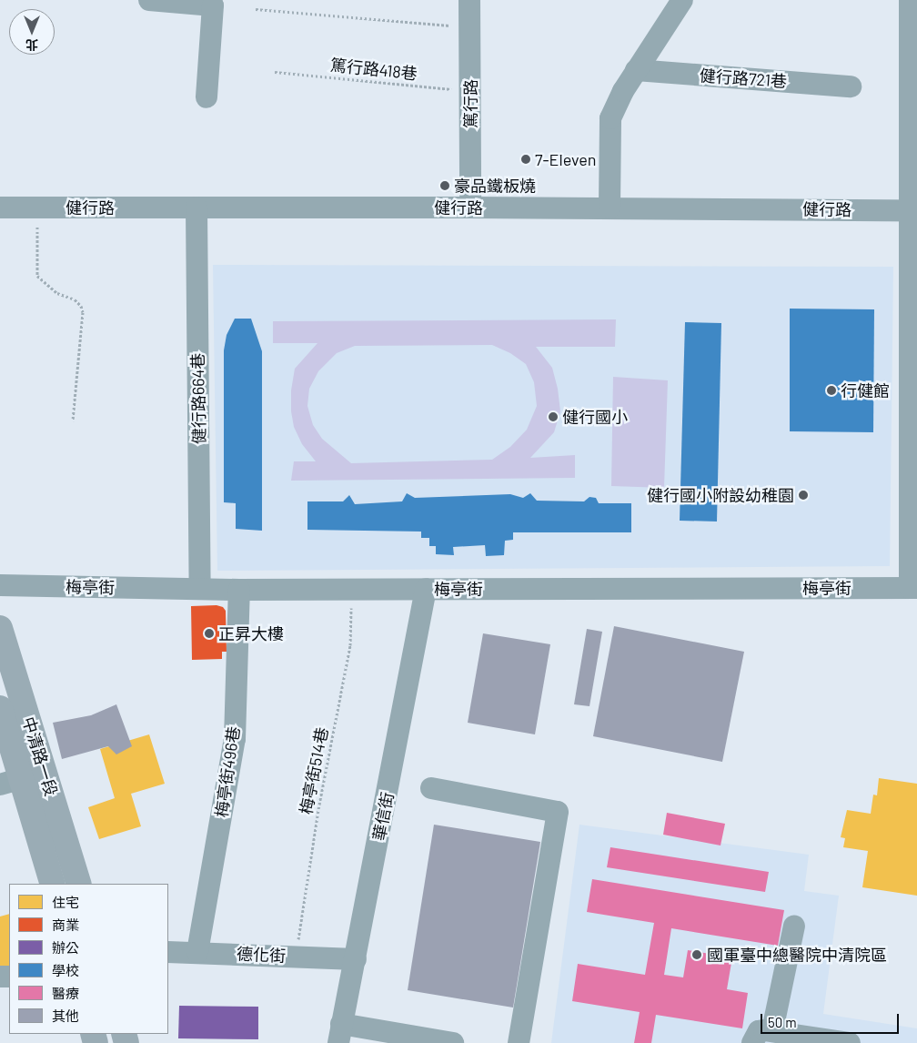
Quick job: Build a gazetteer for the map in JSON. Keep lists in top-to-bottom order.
{
  "streets": {
    "main road": ["中清路一段"],
    "street": [
      "健行路721巷",
      "篤行路",
      "健行路",
      "健行路664巷",
      "梅亭街",
      "梅亭街496巷",
      "華信街",
      "德化街"
    ],
    "path": ["篤行路418巷", "梅亭街514巷"]
  },
  "crossings": [
    ["篤行路418巷", "篤行路"],
    ["篤行路", "健行路"],
    ["健行路", "健行路664巷"],
    ["健行路664巷", "梅亭街"],
    ["梅亭街", "梅亭街514巷"],
    ["梅亭街", "梅亭街496巷"],
    ["梅亭街", "華信街"],
    ["梅亭街514巷", "德化街"],
    ["梅亭街496巷", "德化街"],
    ["華信街", "德化街"]
  ],
  "places": [
    "7-Eleven",
    "豪品鐵板燒",
    "行健館",
    "健行國小",
    "健行國小附設幼稚園",
    "正昇大樓",
    "國軍臺中總醫院中清院區"
  ],
  "legend": [
    "住宅",
    "商業",
    "辦公",
    "學校",
    "醫療",
    "其他"
  ],
  "scale_bar": "50 m",
  "north": "bottom"
}
